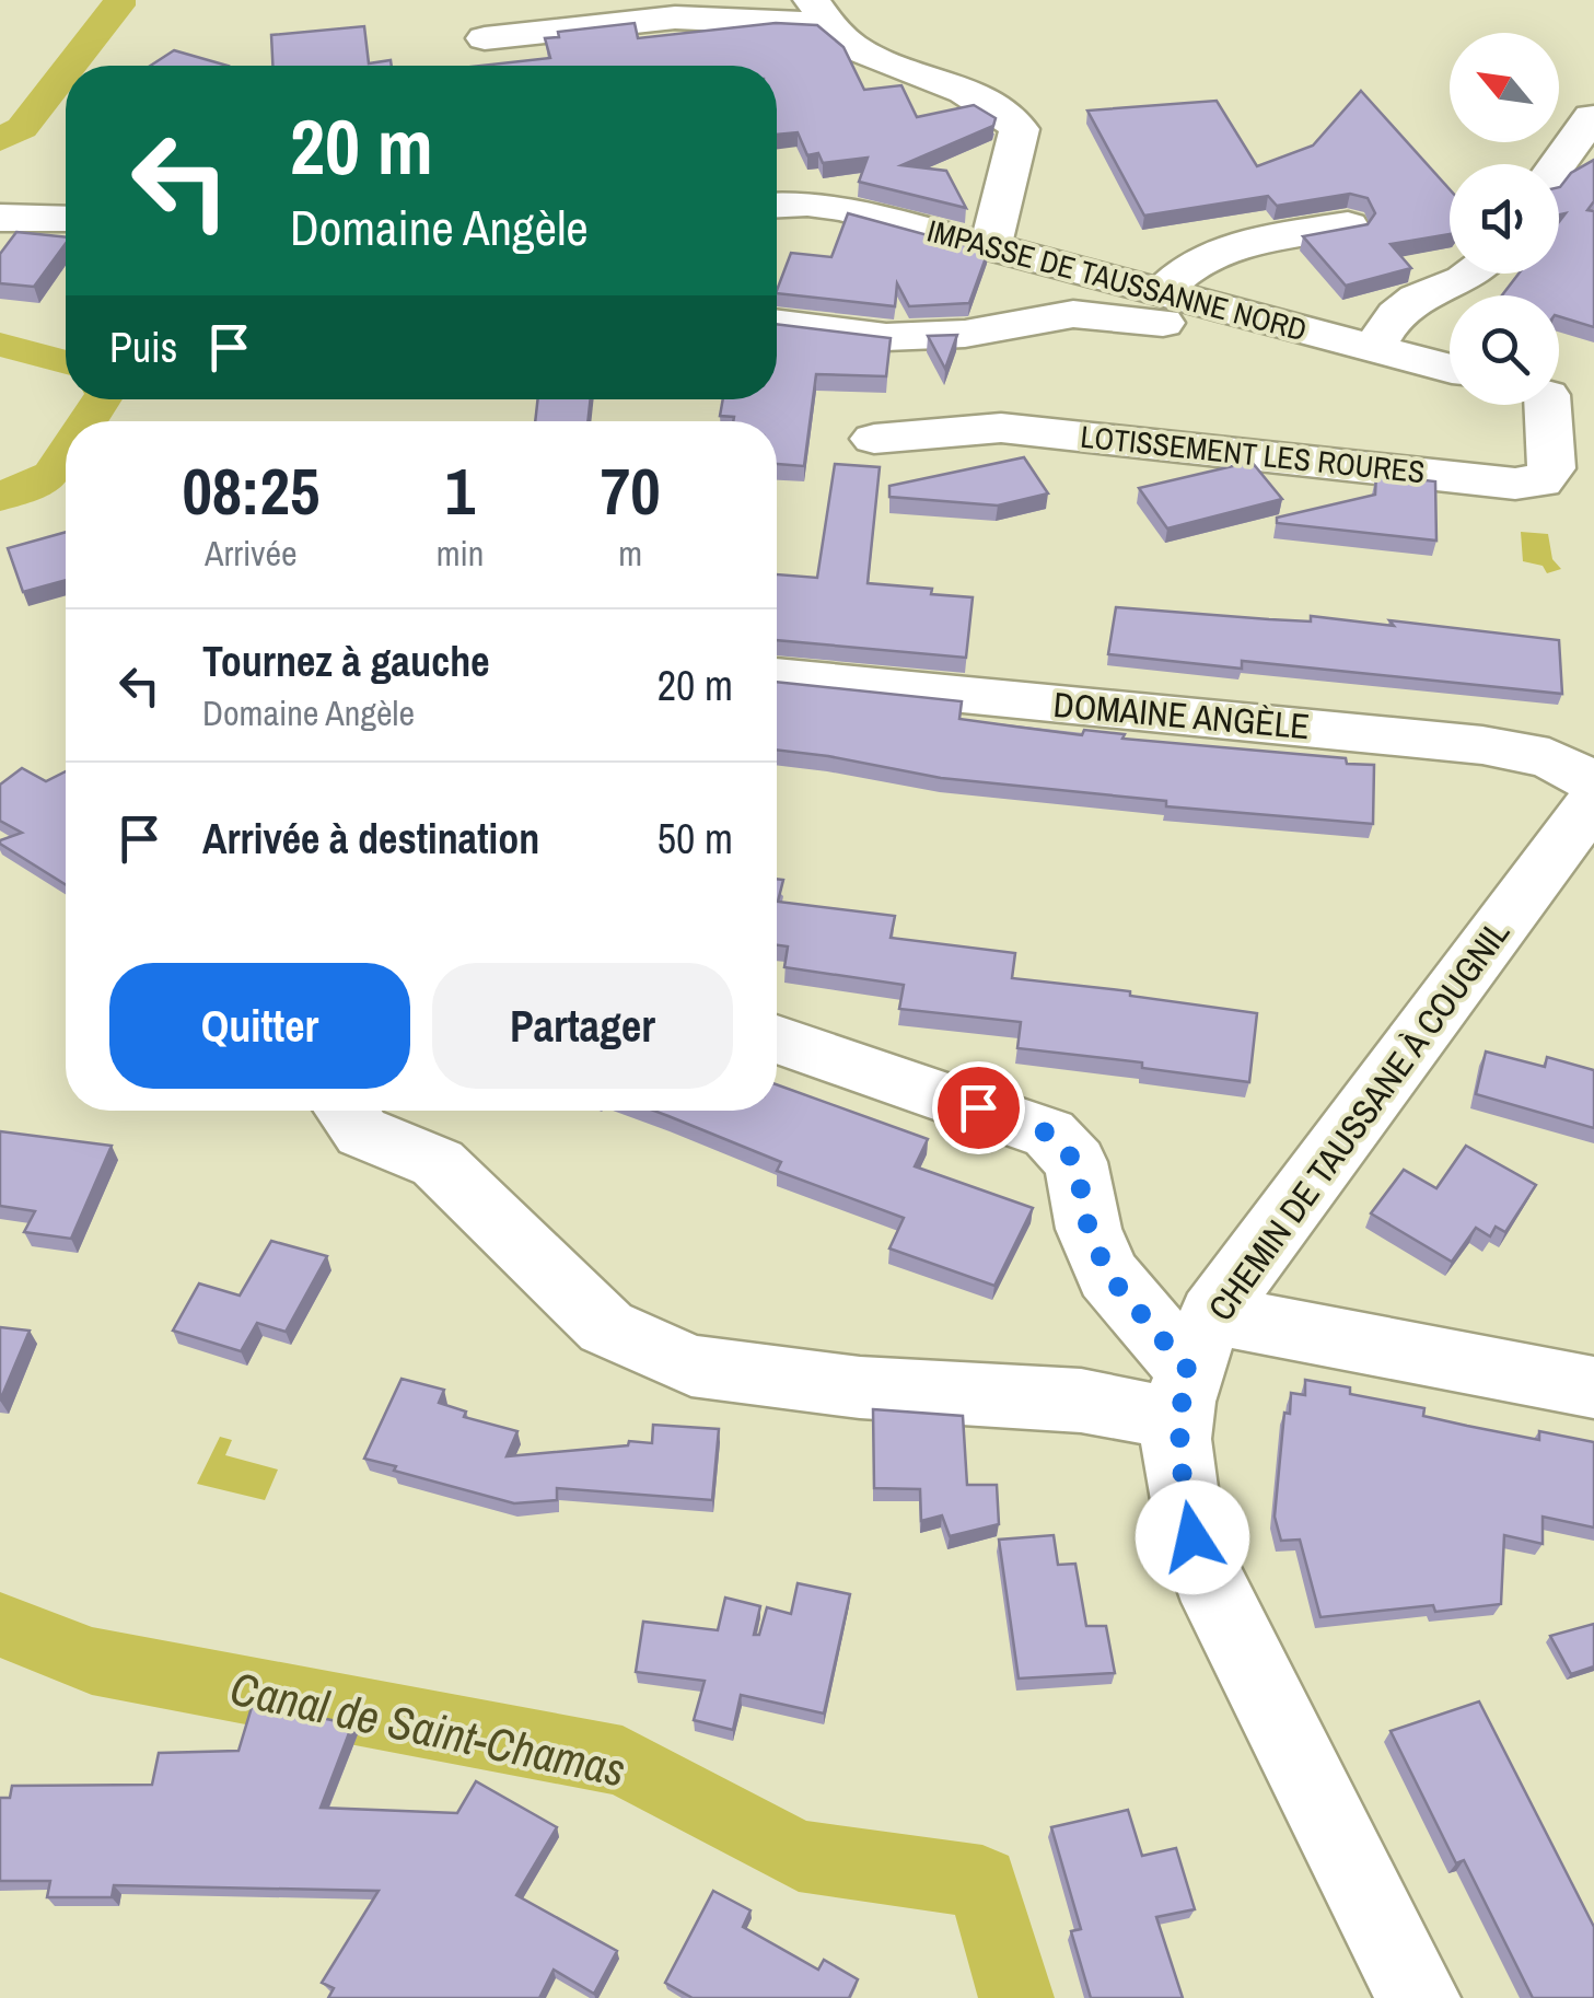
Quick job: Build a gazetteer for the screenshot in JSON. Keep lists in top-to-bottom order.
{
  "streets": {
    "street": [
      "IMPASSE DE TAUSSANNE NORD",
      "LOTISSEMENT LES ROURES",
      "DOMAINE ANGÈLE",
      "CHEMIN DE TAUSSANE À COUGNIL"
    ]
  },
  "water": ["Canal de Saint-Chamas"],
  "north": "top left",
  "page": {
    "turn": ["20 m", "Domaine Angèle"],
    "then": "Puis",
    "eta": [
      "08:25",
      "Arrivée",
      "1",
      "min",
      "70",
      "m"
    ],
    "list": [
      {
        "name": "Tournez à gauche",
        "note": "Domaine Angèle",
        "value": "20 m"
      },
      {
        "name": "Arrivée à destination",
        "value": "50 m"
      }
    ],
    "buttons": ["Quitter", "Partager"]
  }
}
